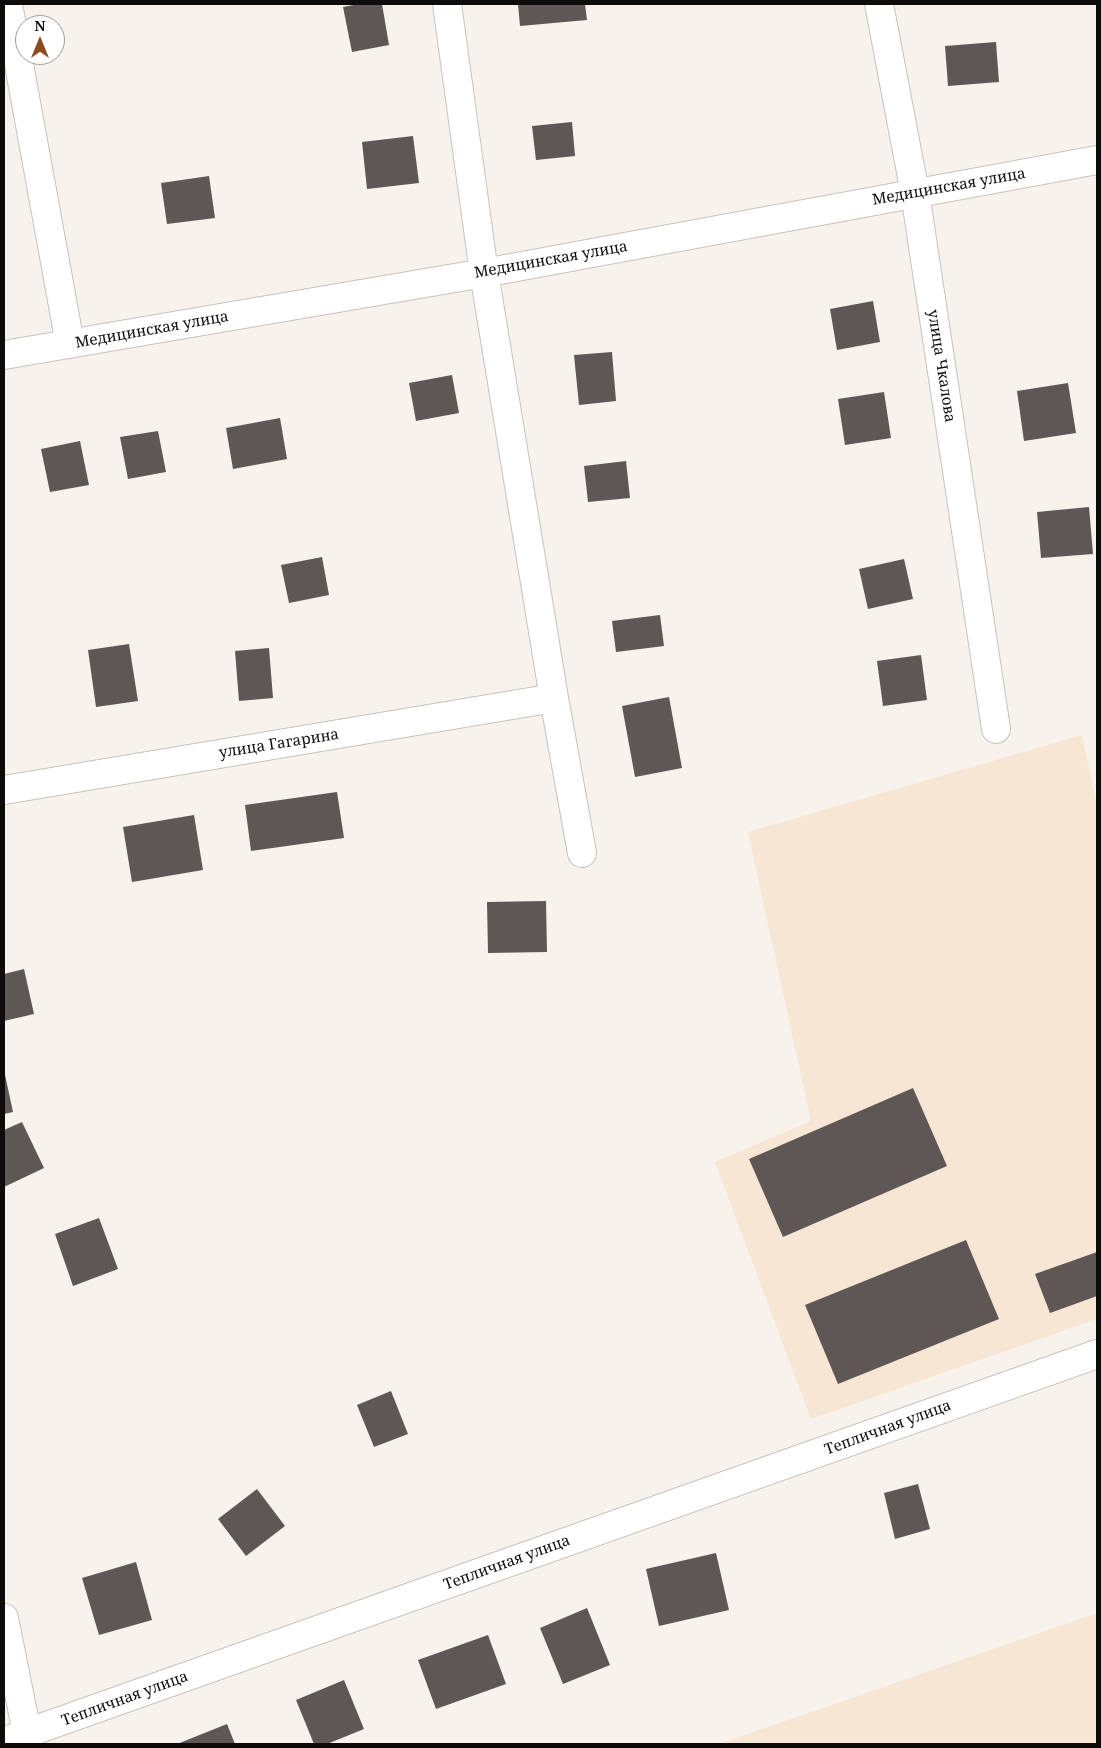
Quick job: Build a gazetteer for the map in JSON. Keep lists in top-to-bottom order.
{
  "streets": {
    "street": [
      "Медицинская улица",
      "улица Чкалова",
      "улица Гагарина",
      "Тепличная улица"
    ]
  },
  "crossings": [
    ["Медицинская улица", "улица Чкалова"]
  ],
  "north": "top"
}
